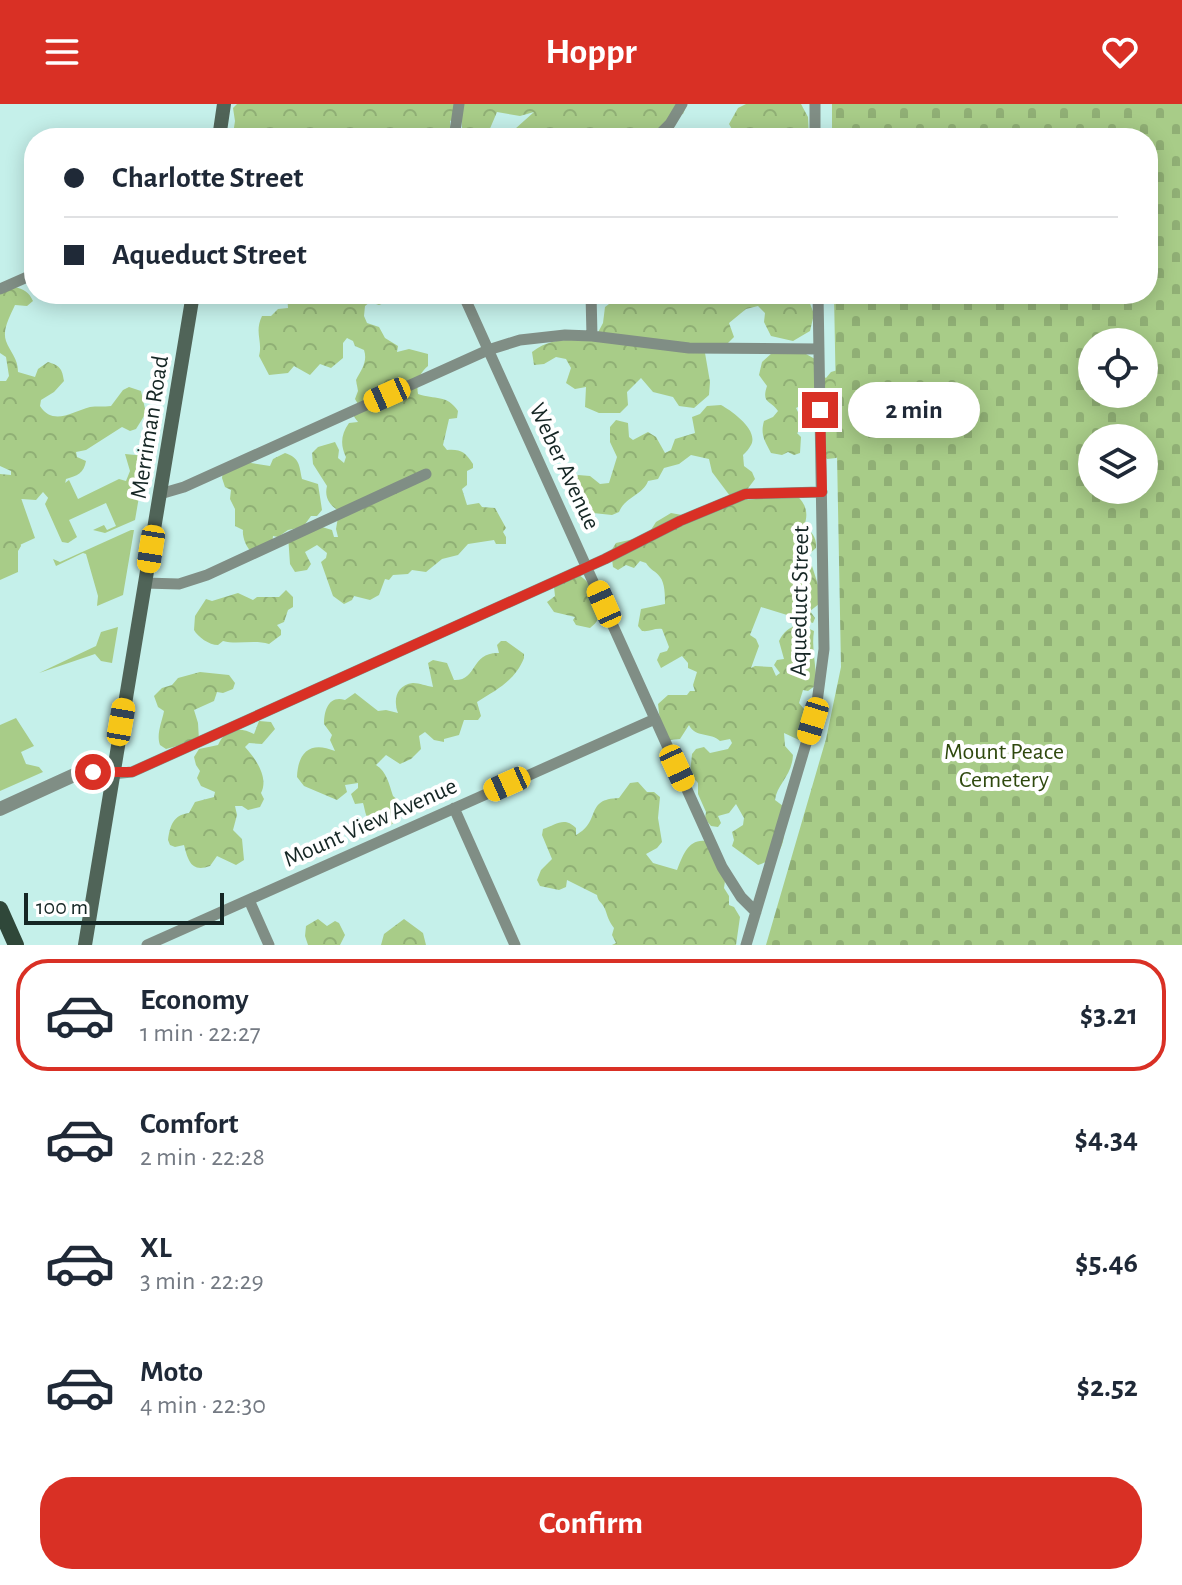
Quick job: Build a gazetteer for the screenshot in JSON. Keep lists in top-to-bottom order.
{
  "streets": {
    "main road": ["Merriman Road"],
    "street": ["Weber Avenue", "Aqueduct Street", "Mount View Avenue"]
  },
  "crossings": [
    ["Weber Avenue", "Aqueduct Street"],
    ["Weber Avenue", "Mount View Avenue"]
  ],
  "parks": ["Mount Peace Cemetery"],
  "scale_bar": "100 m",
  "page": {
    "header": "Hoppr",
    "banner": ["Charlotte Street", "Aqueduct Street"],
    "bubble": "2 min",
    "scale": "100 m",
    "list": [
      {
        "name": "Economy",
        "note": "1 min · 22:27",
        "value": "$3.21"
      },
      {
        "name": "Comfort",
        "note": "2 min · 22:28",
        "value": "$4.34"
      },
      {
        "name": "XL",
        "note": "3 min · 22:29",
        "value": "$5.46"
      },
      {
        "name": "Moto",
        "note": "4 min · 22:30",
        "value": "$2.52"
      }
    ],
    "buttons": "Confirm"
  }
}
